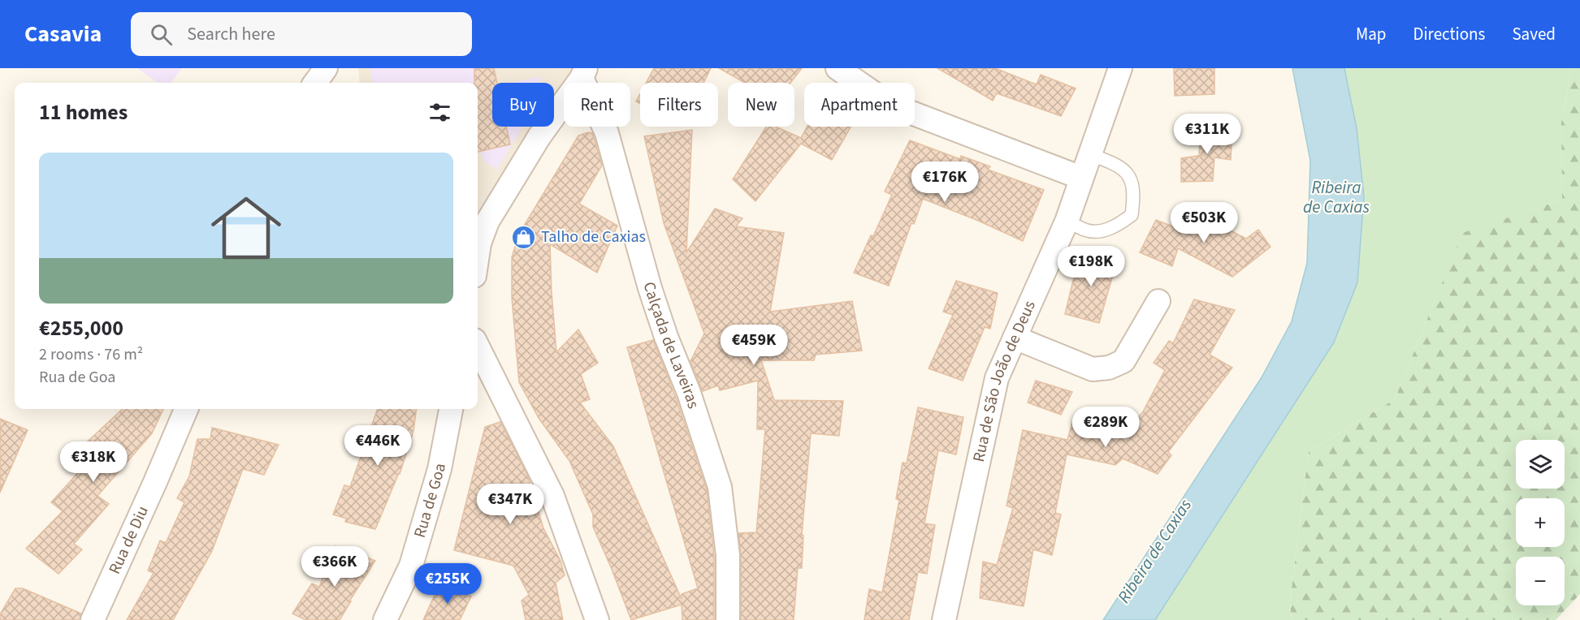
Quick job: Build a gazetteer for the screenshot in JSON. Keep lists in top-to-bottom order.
{
  "streets": {
    "street": [
      "Calçada de Laveiras",
      "Rua de São João de Deus",
      "Rua de Goa",
      "Rua de Diu"
    ]
  },
  "water": ["Ribeira de Caxias"],
  "places": {
    "shop": ["Talho de Caxias"]
  },
  "page": {
    "header": "Casavia",
    "search": "Search here",
    "nav": ["Map", "Directions", "Saved"],
    "chip": [
      "Buy",
      "Rent",
      "Filters",
      "New",
      "Apartment"
    ],
    "heading": "11 homes",
    "price": [
      "€311K",
      "€176K",
      "€503K",
      "€198K",
      "€459K",
      "€289K",
      "€446K",
      "€318K",
      "€347K",
      "€366K",
      "€255K"
    ],
    "list": [
      {
        "name": "€255,000",
        "note": "2 rooms · 76 m² · Rua de Goa"
      }
    ],
    "map_buttons": ["+", "−"]
  }
}
